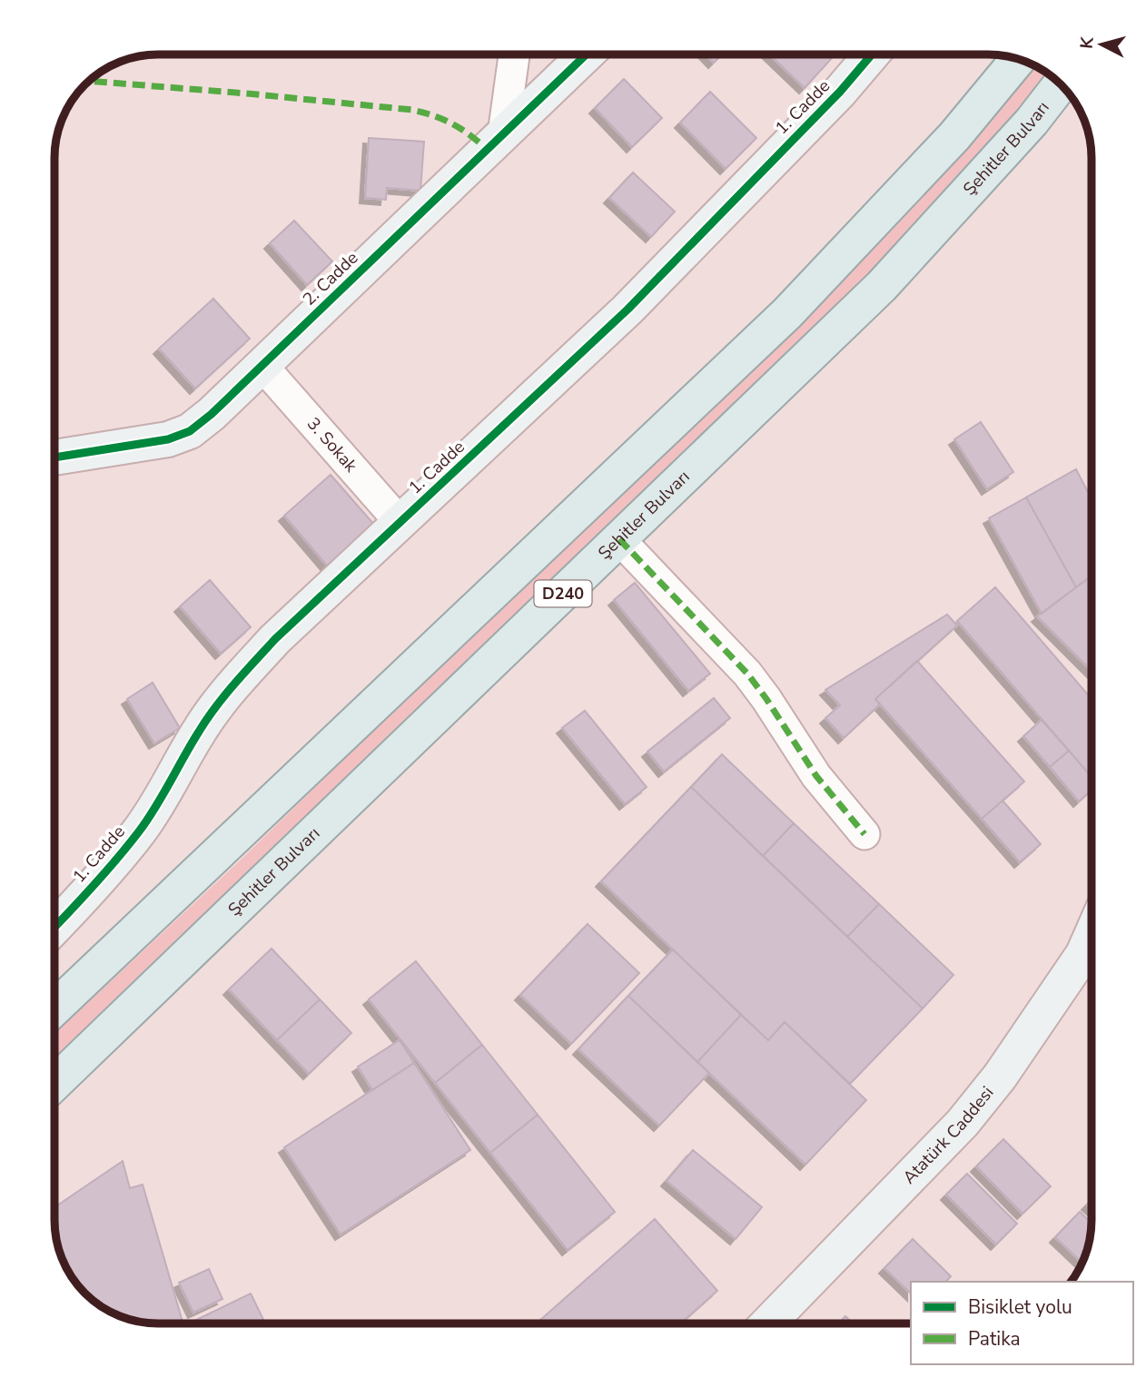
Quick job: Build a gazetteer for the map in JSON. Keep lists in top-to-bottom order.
{
  "streets": {
    "main road": ["Şehitler Bulvarı", "D240"],
    "street": [
      "1. Cadde",
      "2. Cadde",
      "3. Sokak",
      "Atatürk Caddesi"
    ]
  },
  "crossings": [
    ["1. Cadde", "3. Sokak"],
    ["2. Cadde", "3. Sokak"]
  ],
  "legend": ["Bisiklet yolu", "Patika"],
  "north": "left"
}
